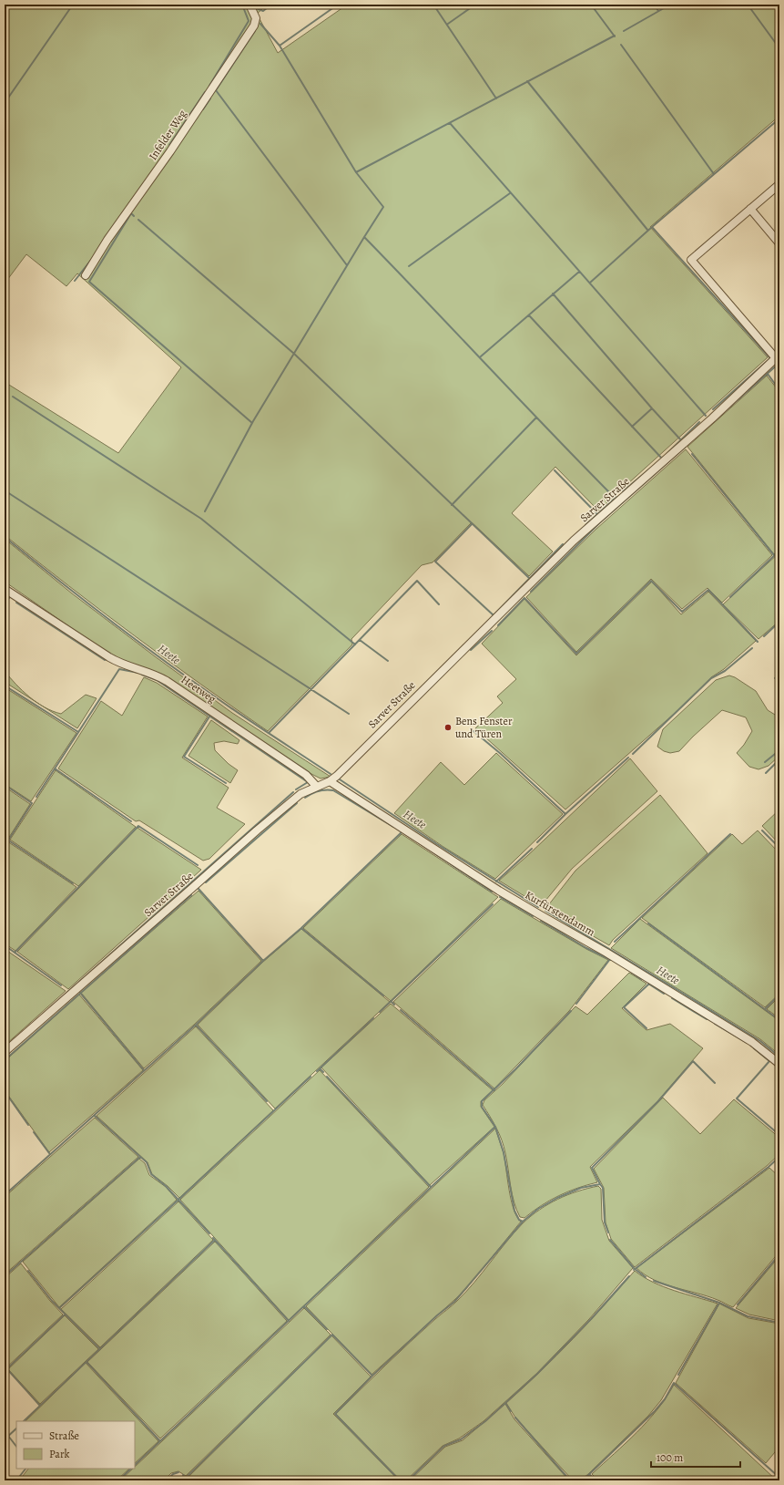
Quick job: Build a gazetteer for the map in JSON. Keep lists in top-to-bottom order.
{
  "streets": {
    "street": [
      "Infelder Weg",
      "Sarver Straße",
      "Heetweg",
      "Kurfürstendamm"
    ]
  },
  "crossings": [
    ["Sarver Straße", "Heetweg"],
    ["Sarver Straße", "Kurfürstendamm"]
  ],
  "water": ["Heete"],
  "places": ["Bens Fenster und Türen"],
  "legend": ["Straße", "Park"],
  "scale_bar": "100 m"
}
